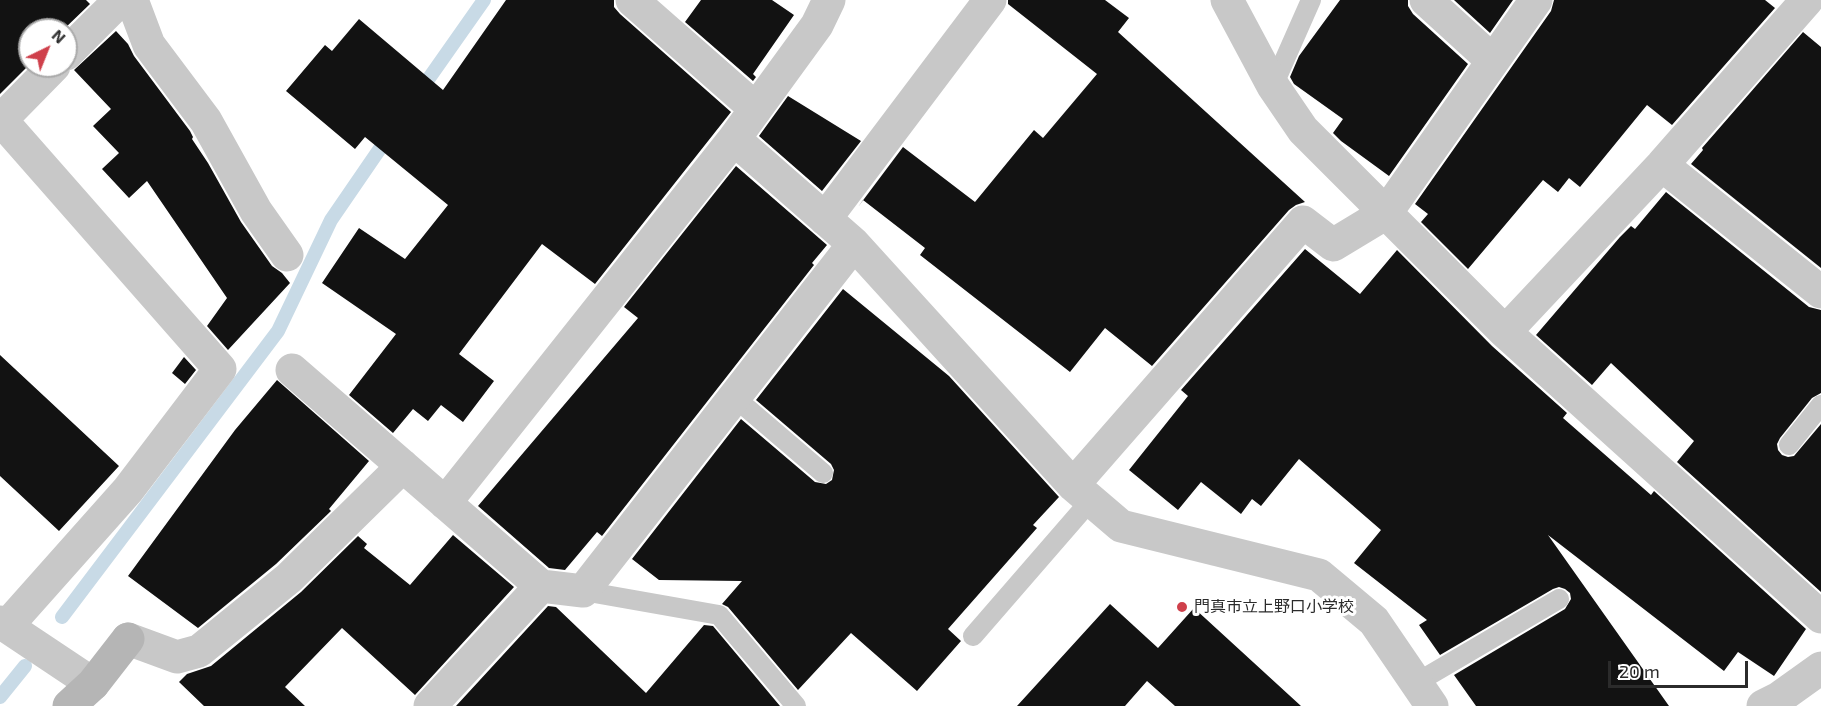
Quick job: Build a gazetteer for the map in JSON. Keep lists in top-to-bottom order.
{
  "places": ["門真市立上野口小学校"],
  "scale_bar": "20 m",
  "north": "top right"
}
